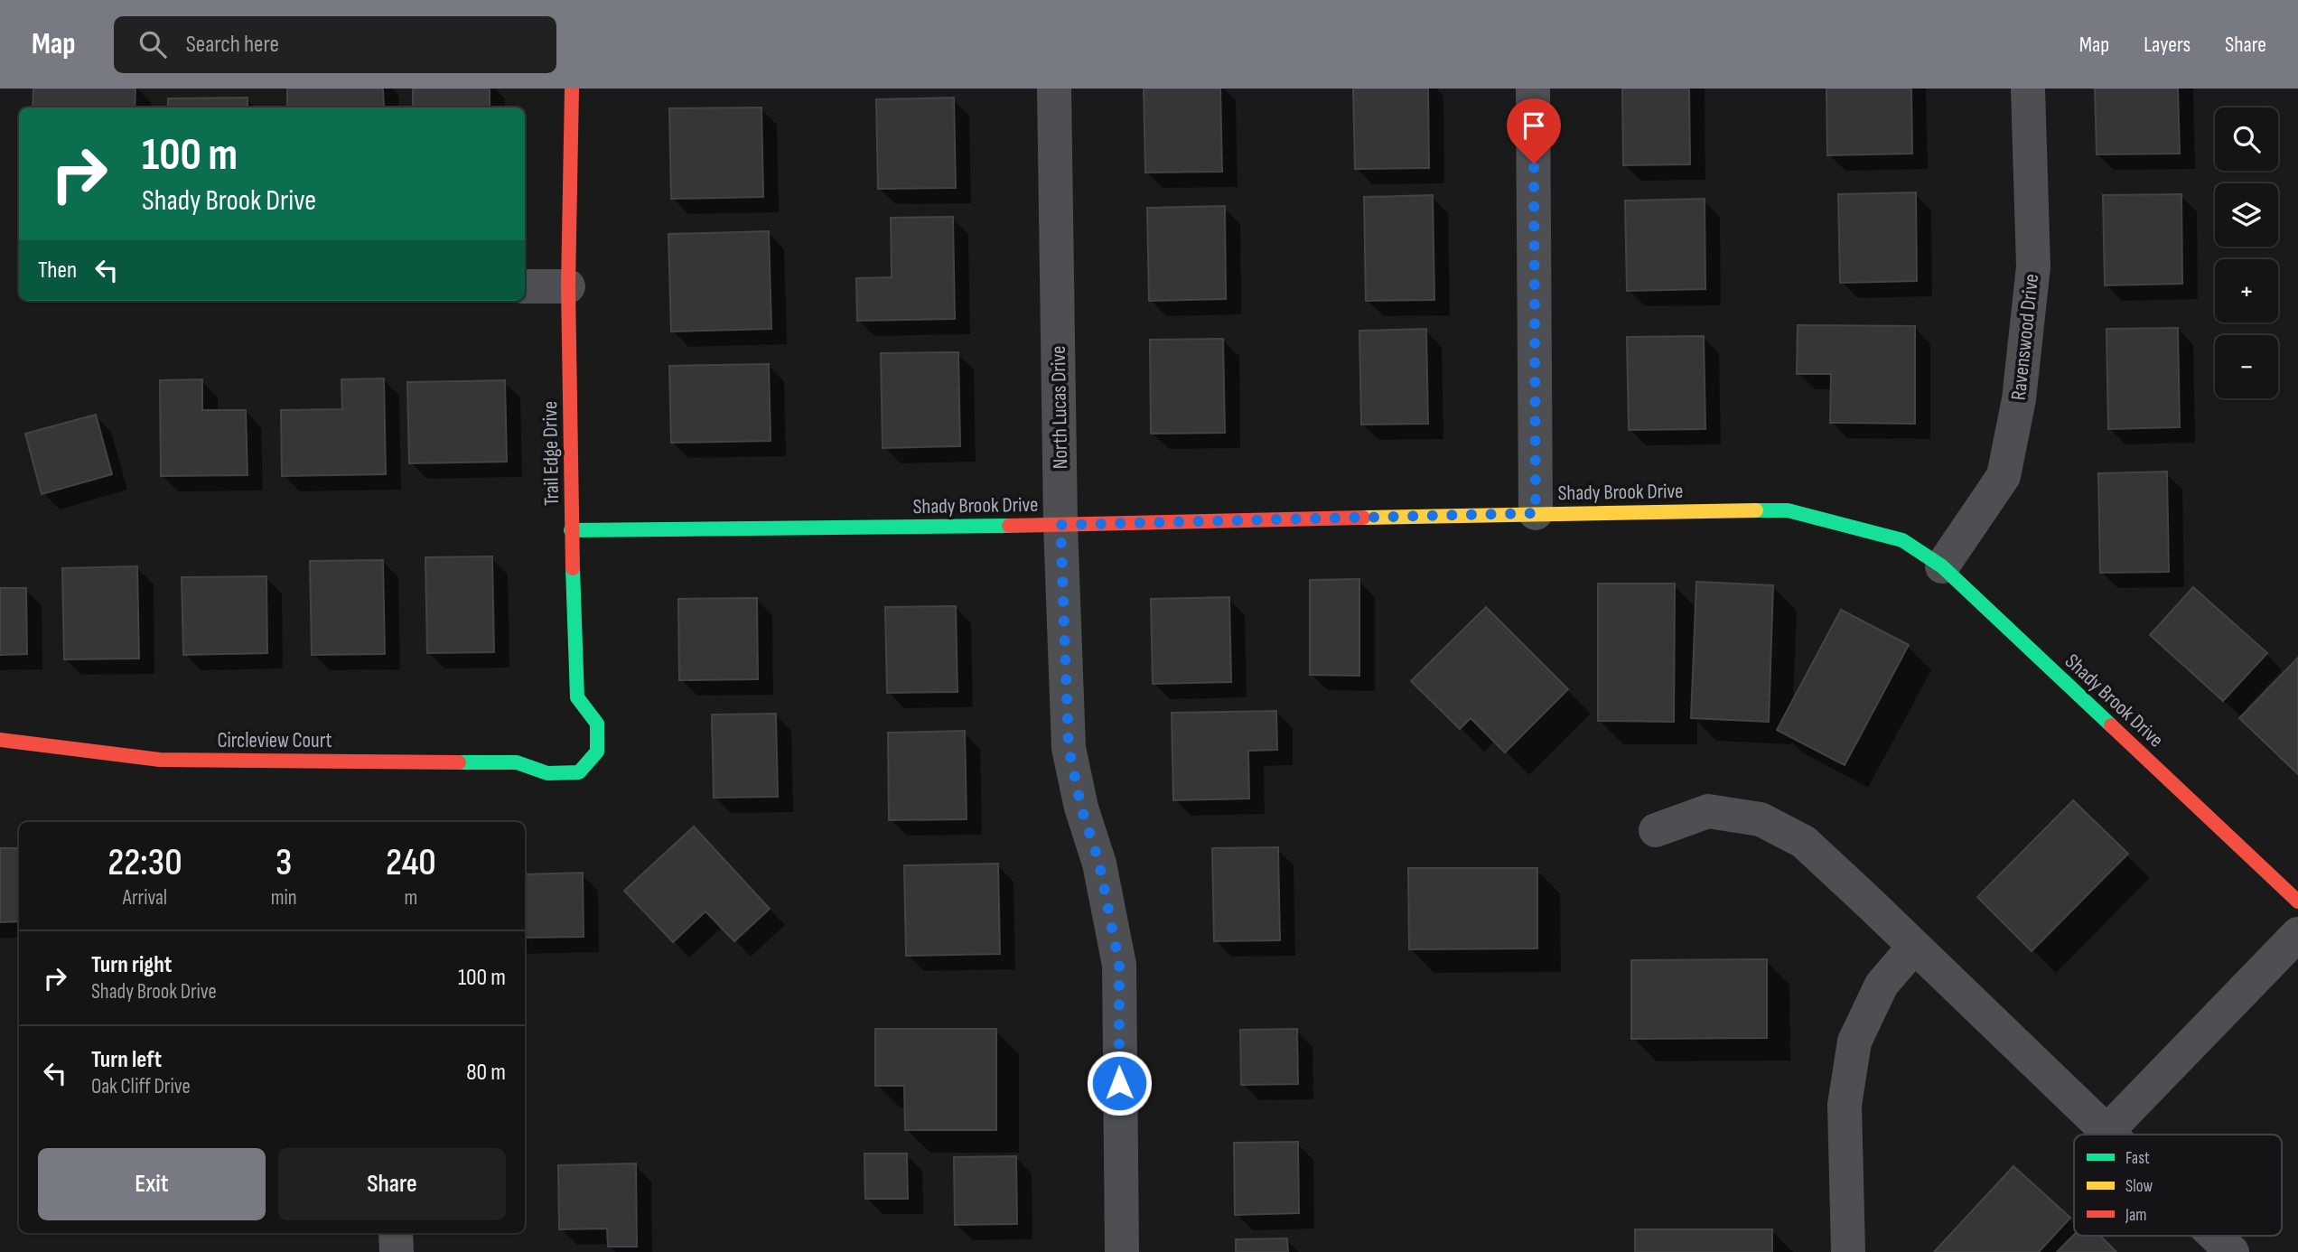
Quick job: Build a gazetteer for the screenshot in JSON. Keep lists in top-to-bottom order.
{
  "streets": {
    "street": [
      "Ravenswood Drive",
      "North Lucas Drive",
      "Trail Edge Drive",
      "Shady Brook Drive",
      "Circleview Court"
    ]
  },
  "crossings": [
    ["Ravenswood Drive", "Shady Brook Drive"],
    ["North Lucas Drive", "Shady Brook Drive"],
    ["Trail Edge Drive", "Shady Brook Drive"],
    ["Trail Edge Drive", "Circleview Court"]
  ],
  "legend": ["Fast", "Slow", "Jam"],
  "page": {
    "header": "Map",
    "search": "Search here",
    "nav": ["Map", "Layers", "Share"],
    "map_buttons": ["+", "−"],
    "turn": ["100 m", "Shady Brook Drive"],
    "then": "Then",
    "eta": [
      "22:30",
      "Arrival",
      "3",
      "min",
      "240",
      "m"
    ],
    "list": [
      {
        "name": "Turn right",
        "note": "Shady Brook Drive",
        "value": "100 m"
      },
      {
        "name": "Turn left",
        "note": "Oak Cliff Drive",
        "value": "80 m"
      }
    ],
    "buttons": ["Exit", "Share"]
  }
}
